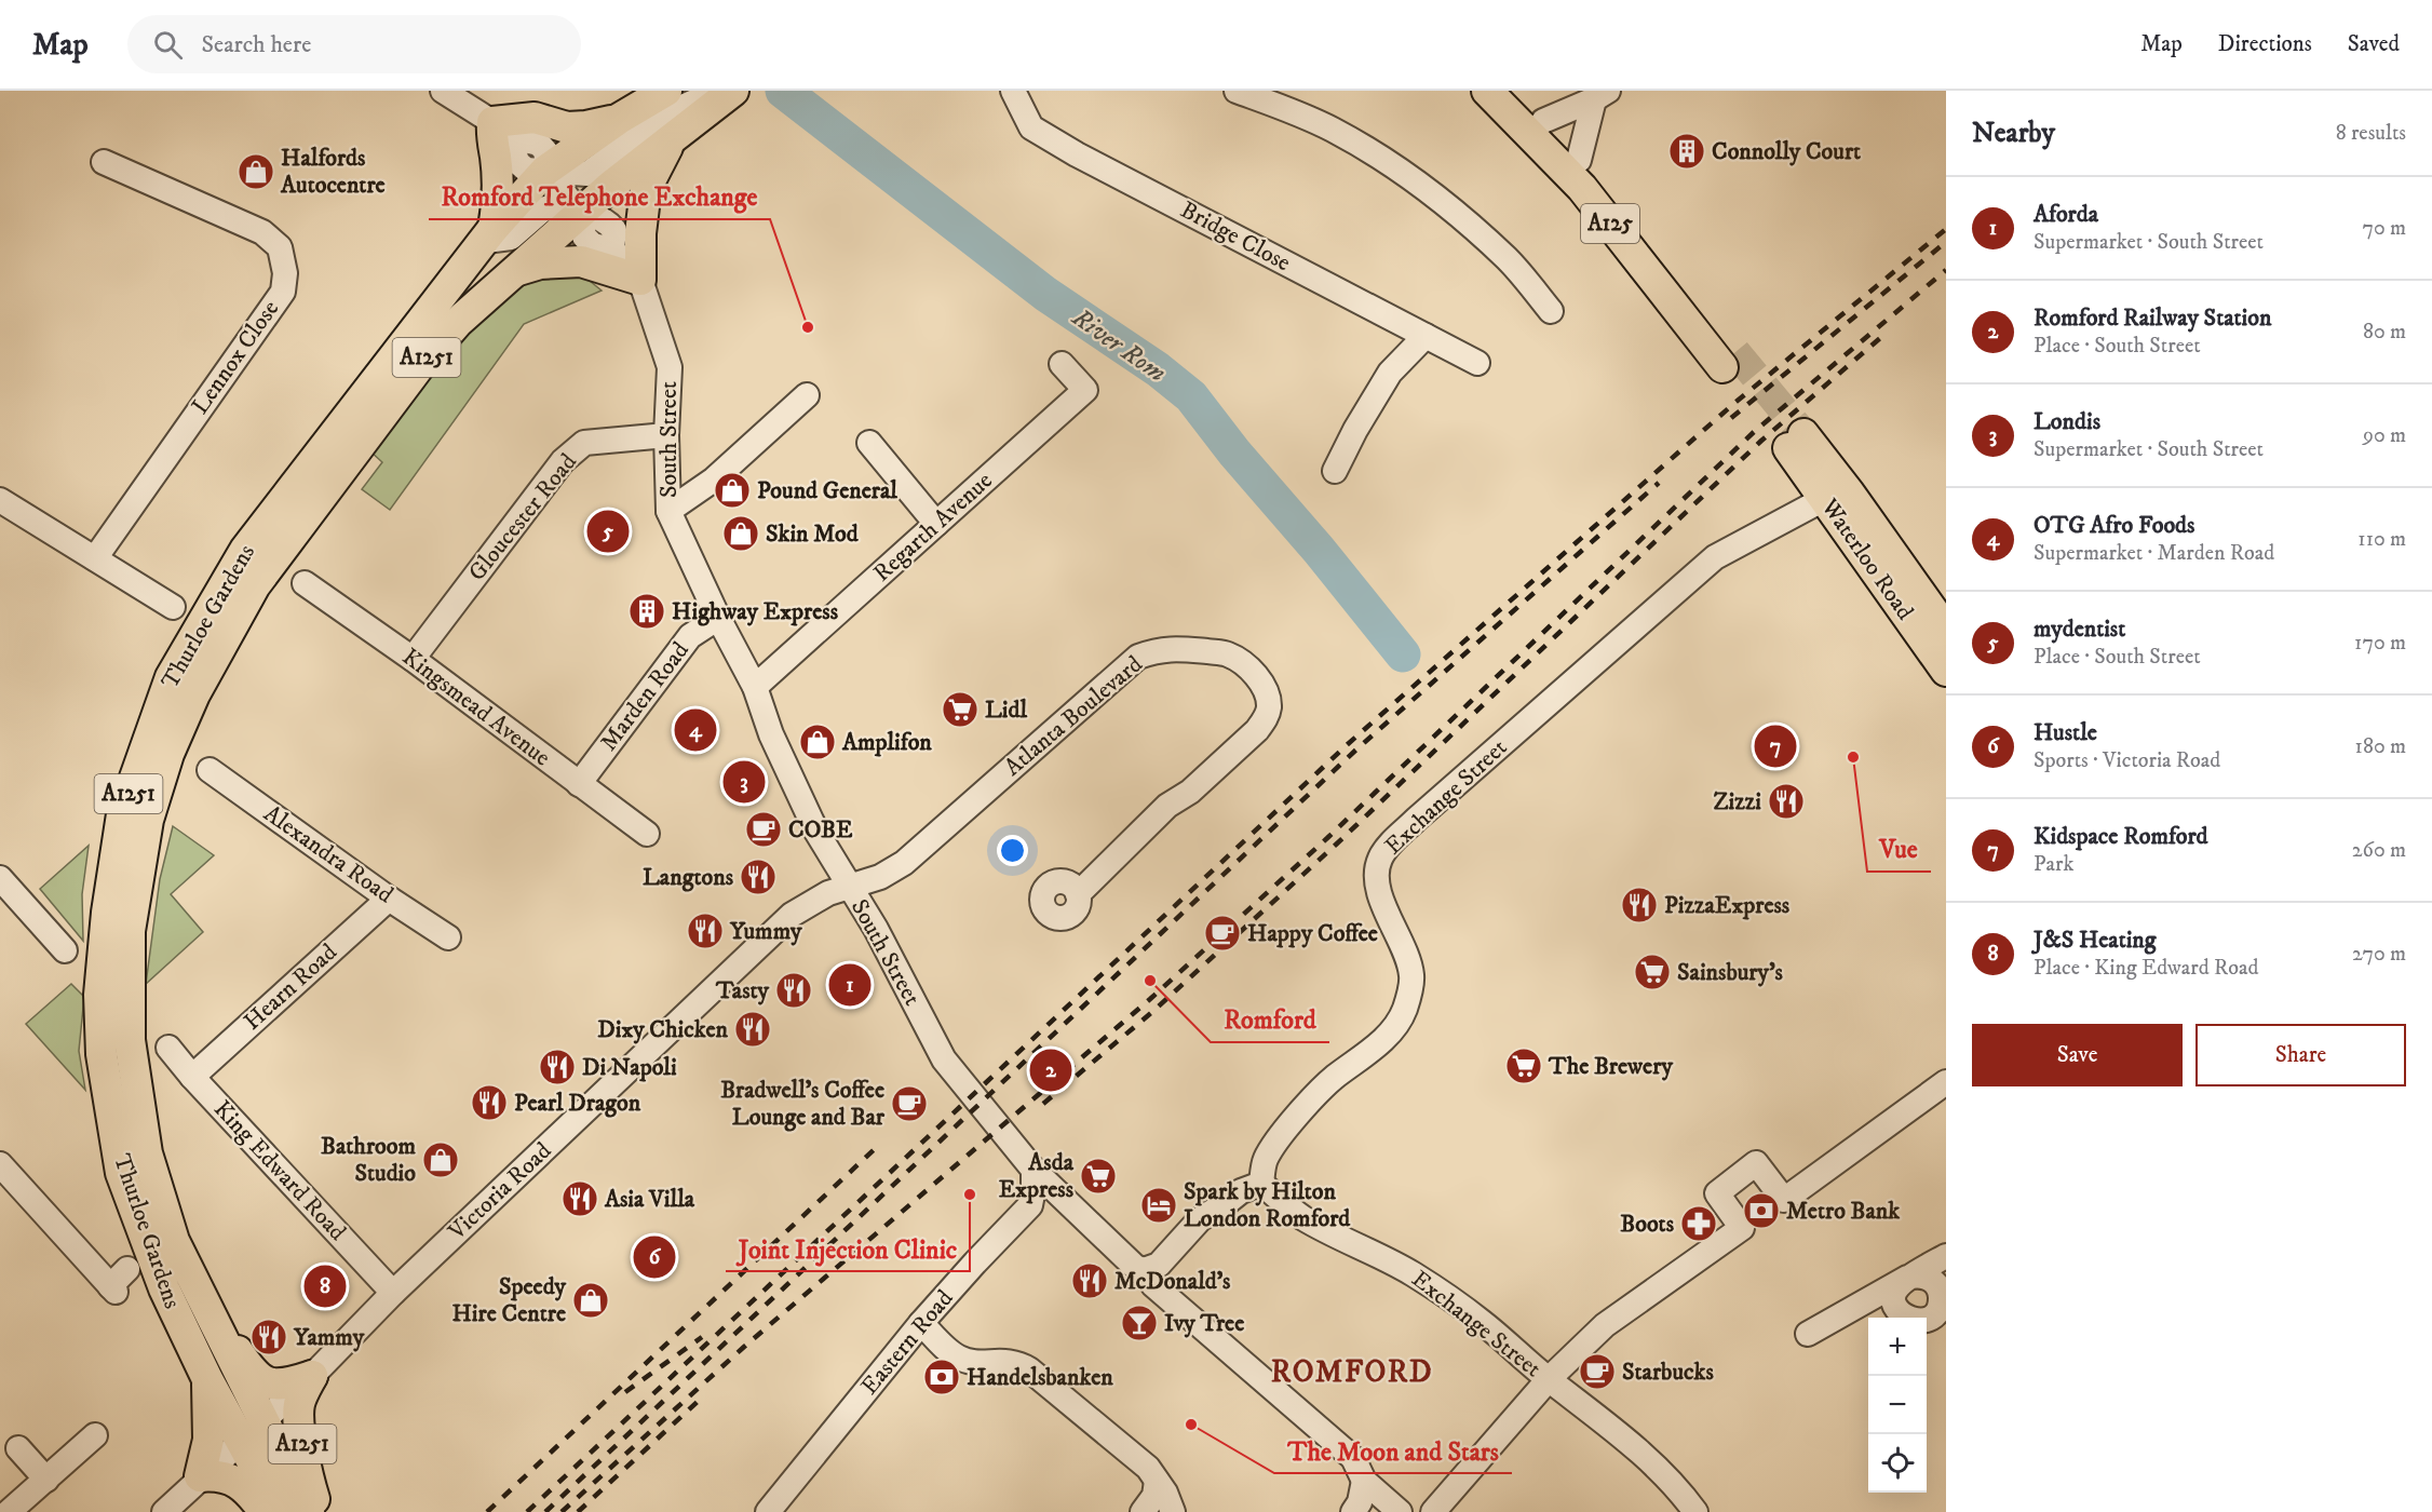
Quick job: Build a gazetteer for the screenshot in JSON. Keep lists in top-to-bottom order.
{
  "streets": {
    "main road": [
      "A125",
      "A1251",
      "Waterloo Road",
      "Thurloe Gardens"
    ],
    "street": [
      "Bridge Close",
      "Lennox Close",
      "South Street",
      "Gloucester Road",
      "Regarth Avenue",
      "Marden Road",
      "Kingsmead Avenue",
      "Atlanta Boulevard",
      "Exchange Street",
      "Alexandra Road",
      "Hearn Road",
      "King Edward Road",
      "Victoria Road",
      "Eastern Road"
    ]
  },
  "crossings": [
    ["A1251", "South Street"],
    ["A1251", "Thurloe Gardens"],
    ["A1251", "Victoria Road"],
    ["South Street", "Gloucester Road"],
    ["South Street", "Regarth Avenue"],
    ["South Street", "Thurloe Gardens"],
    ["South Street", "Marden Road"],
    ["South Street", "Atlanta Boulevard"],
    ["South Street", "Victoria Road"],
    ["South Street", "Eastern Road"],
    ["Gloucester Road", "Kingsmead Avenue"],
    ["Waterloo Road", "Exchange Street"],
    ["Thurloe Gardens", "Victoria Road"],
    ["Marden Road", "Kingsmead Avenue"],
    ["Atlanta Boulevard", "Victoria Road"],
    ["Alexandra Road", "Hearn Road"],
    ["Hearn Road", "King Edward Road"],
    ["King Edward Road", "Victoria Road"]
  ],
  "districts": ["ROMFORD"],
  "water": ["River Rom"],
  "places": {
    "building": ["Connolly Court", "Highway Express"],
    "shop": [
      "Halfords Autocentre",
      "Pound General",
      "Skin Mod",
      "Amplifon",
      "Bathroom Studio",
      "Speedy Hire Centre"
    ],
    "other": [
      "Romford Telephone Exchange",
      "Vue",
      "Romford",
      "Joint Injection Clinic",
      "The Moon and Stars"
    ],
    "supermarket": [
      "Lidl",
      "Sainsbury's",
      "The Brewery",
      "Asda Express"
    ],
    "restaurant": [
      "Zizzi",
      "Langtons",
      "PizzaExpress",
      "Yummy",
      "Tasty",
      "Dixy Chicken",
      "Di Napoli",
      "Pearl Dragon",
      "Asia Villa",
      "McDonald's",
      "Yammy"
    ],
    "cafe": [
      "COBE",
      "Happy Coffee",
      "Bradwell's Coffee Lounge and Bar",
      "Starbucks"
    ],
    "hotel": ["Spark by Hilton London Romford"],
    "bank": ["Metro Bank", "Handelsbanken"],
    "pharmacy": ["Boots"],
    "bar": ["Ivy Tree"]
  },
  "page": {
    "header": "Map",
    "search": "Search here",
    "nav": ["Map", "Directions", "Saved"],
    "heading": ["Nearby", "8 results"],
    "list": [
      {
        "mark": "1",
        "name": "Aforda",
        "note": "Supermarket · South Street",
        "value": "70 m"
      },
      {
        "mark": "2",
        "name": "Romford Railway Station",
        "note": "Place · South Street",
        "value": "80 m"
      },
      {
        "mark": "3",
        "name": "Londis",
        "note": "Supermarket · South Street",
        "value": "90 m"
      },
      {
        "mark": "4",
        "name": "OTG Afro Foods",
        "note": "Supermarket · Marden Road",
        "value": "110 m"
      },
      {
        "mark": "5",
        "name": "mydentist",
        "note": "Place · South Street",
        "value": "170 m"
      },
      {
        "mark": "6",
        "name": "Hustle",
        "note": "Sports · Victoria Road",
        "value": "180 m"
      },
      {
        "mark": "7",
        "name": "Kidspace Romford",
        "note": "Park",
        "value": "260 m"
      },
      {
        "mark": "8",
        "name": "J&S Heating",
        "note": "Place · King Edward Road",
        "value": "270 m"
      }
    ],
    "pins": [
      "5",
      "4",
      "7",
      "3",
      "1",
      "2",
      "6",
      "8"
    ],
    "buttons": ["Save", "Share"],
    "map_buttons": ["+", "−"]
  }
}
